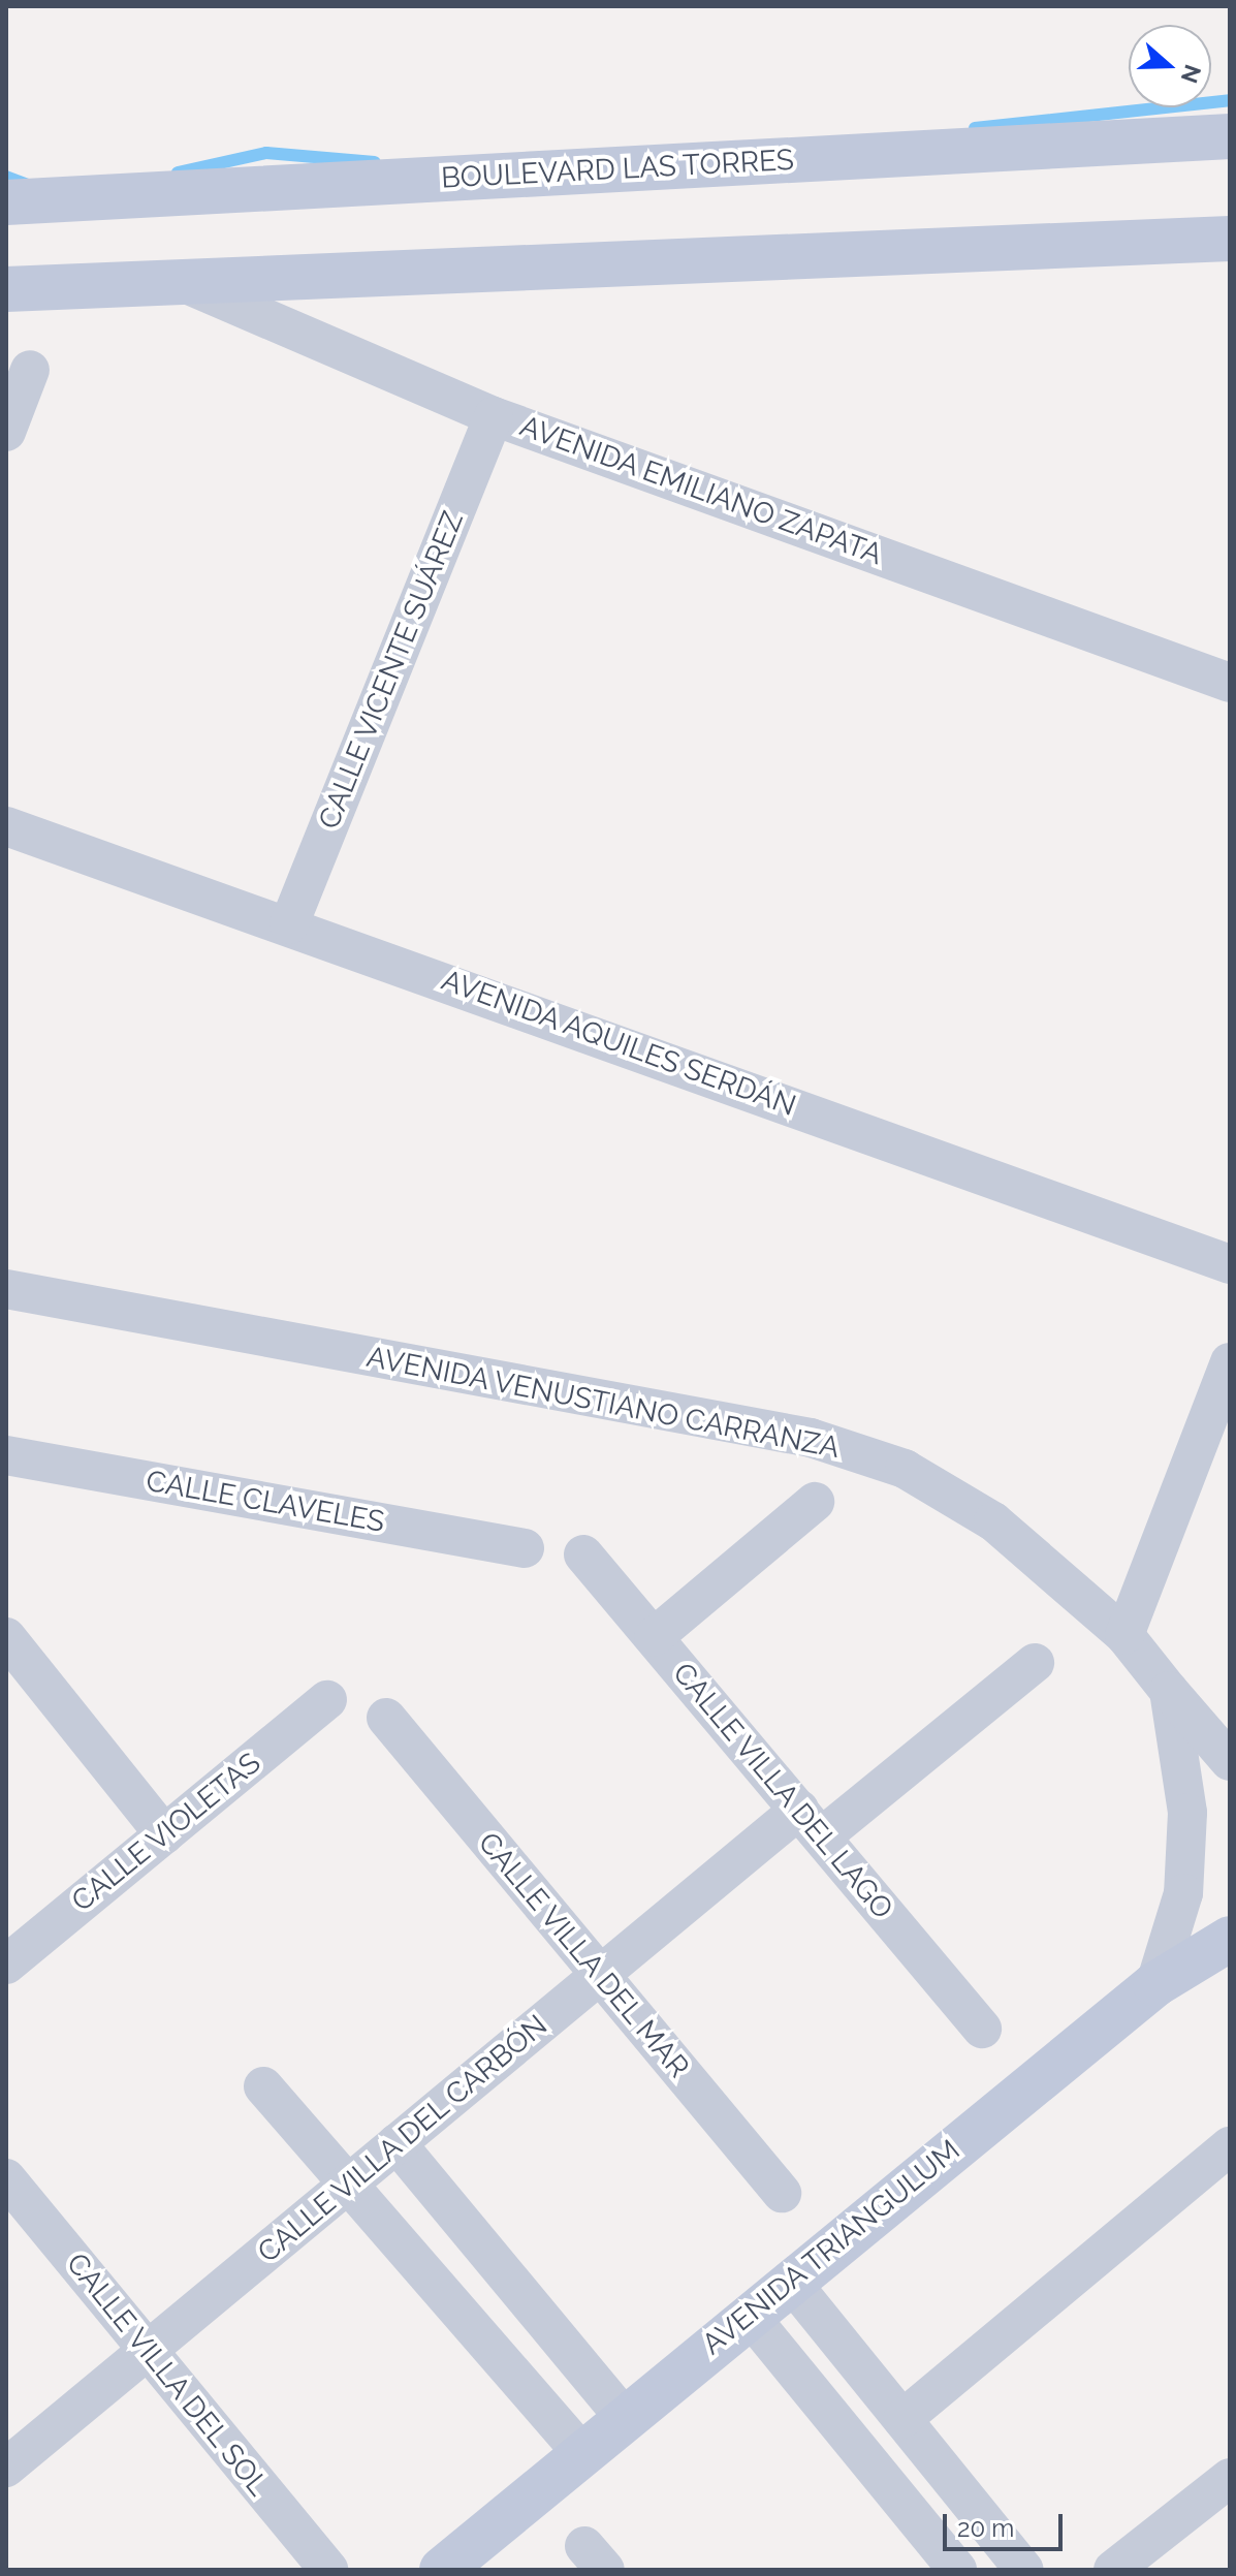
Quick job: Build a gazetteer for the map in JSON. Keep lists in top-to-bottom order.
{
  "streets": {
    "main road": ["BOULEVARD LAS TORRES", "AVENIDA TRIANGULUM"],
    "street": [
      "AVENIDA EMILIANO ZAPATA",
      "CALLE VICENTE SUÁREZ",
      "AVENIDA AQUILES SERDÁN",
      "AVENIDA VENUSTIANO CARRANZA",
      "CALLE CLAVELES",
      "CALLE VILLA DEL LAGO",
      "CALLE VIOLETAS",
      "CALLE VILLA DEL MAR",
      "CALLE VILLA DEL CARBÓN",
      "CALLE VILLA DEL SOL"
    ]
  },
  "crossings": [
    ["AVENIDA EMILIANO ZAPATA", "CALLE VICENTE SUÁREZ"],
    ["CALLE VICENTE SUÁREZ", "AVENIDA AQUILES SERDÁN"],
    ["AVENIDA VENUSTIANO CARRANZA", "AVENIDA TRIANGULUM"],
    ["CALLE VILLA DEL LAGO", "CALLE VILLA DEL CARBÓN"],
    ["CALLE VILLA DEL MAR", "CALLE VILLA DEL CARBÓN"],
    ["CALLE VILLA DEL CARBÓN", "CALLE VILLA DEL SOL"]
  ],
  "scale_bar": "20 m",
  "north": "right"
}
